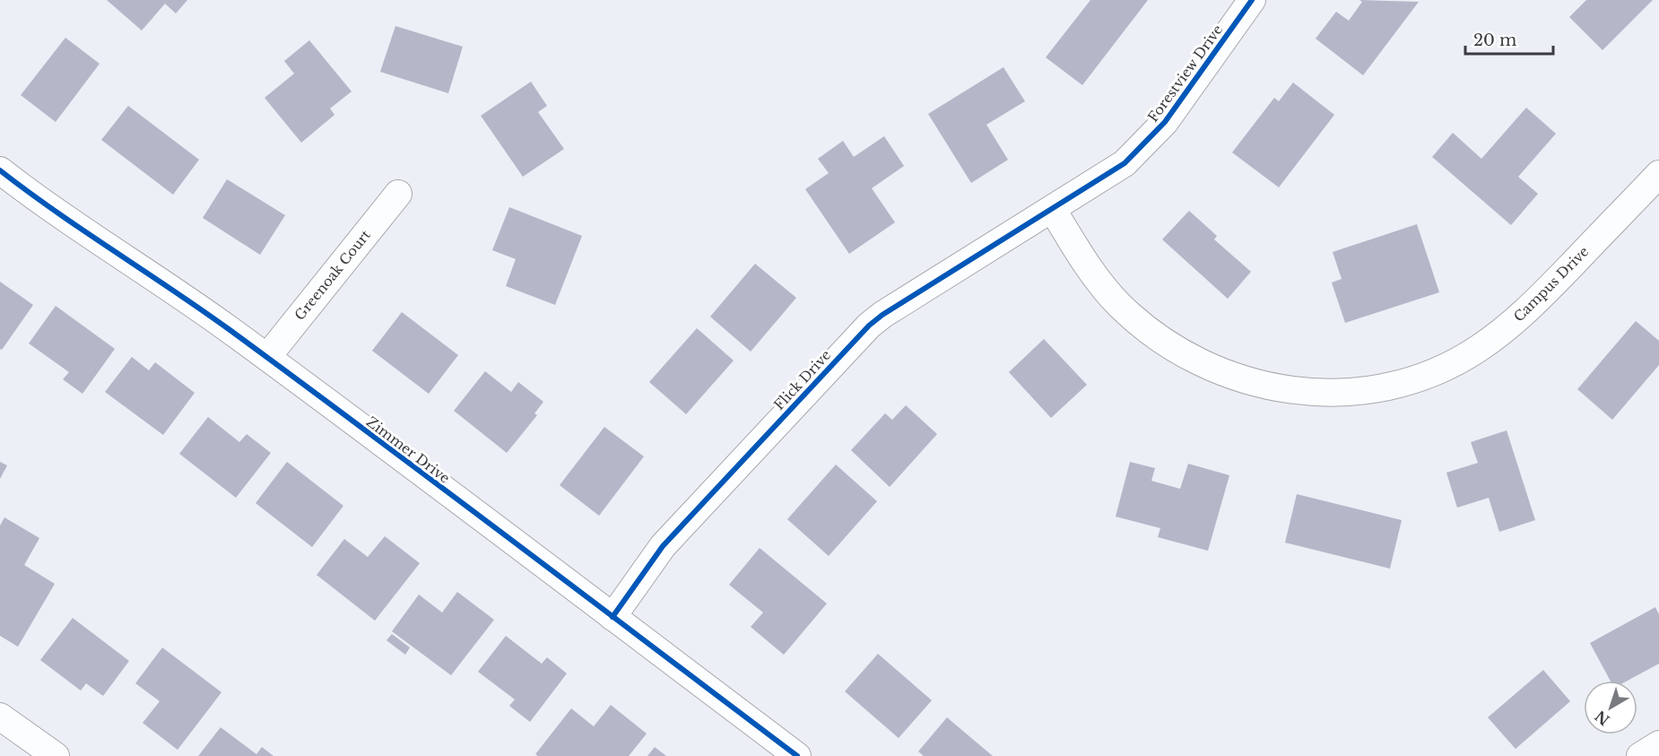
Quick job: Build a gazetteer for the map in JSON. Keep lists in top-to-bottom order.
{
  "streets": {
    "street": [
      "Forestview Drive",
      "Greenoak Court",
      "Campus Drive",
      "Flick Drive",
      "Zimmer Drive"
    ]
  },
  "crossings": [
    ["Forestview Drive", "Campus Drive"],
    ["Forestview Drive", "Flick Drive"],
    ["Greenoak Court", "Zimmer Drive"],
    ["Campus Drive", "Flick Drive"],
    ["Flick Drive", "Zimmer Drive"]
  ],
  "scale_bar": "20 m",
  "north": "bottom left"
}
